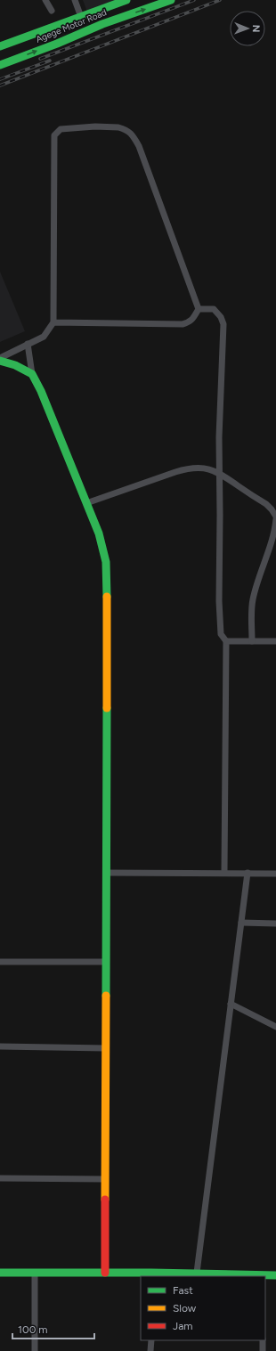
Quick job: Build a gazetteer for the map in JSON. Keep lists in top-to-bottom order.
{
  "streets": {
    "main road": ["Agege Motor Road"]
  },
  "legend": ["Fast", "Slow", "Jam"],
  "scale_bar": "100 m",
  "north": "right"
}
